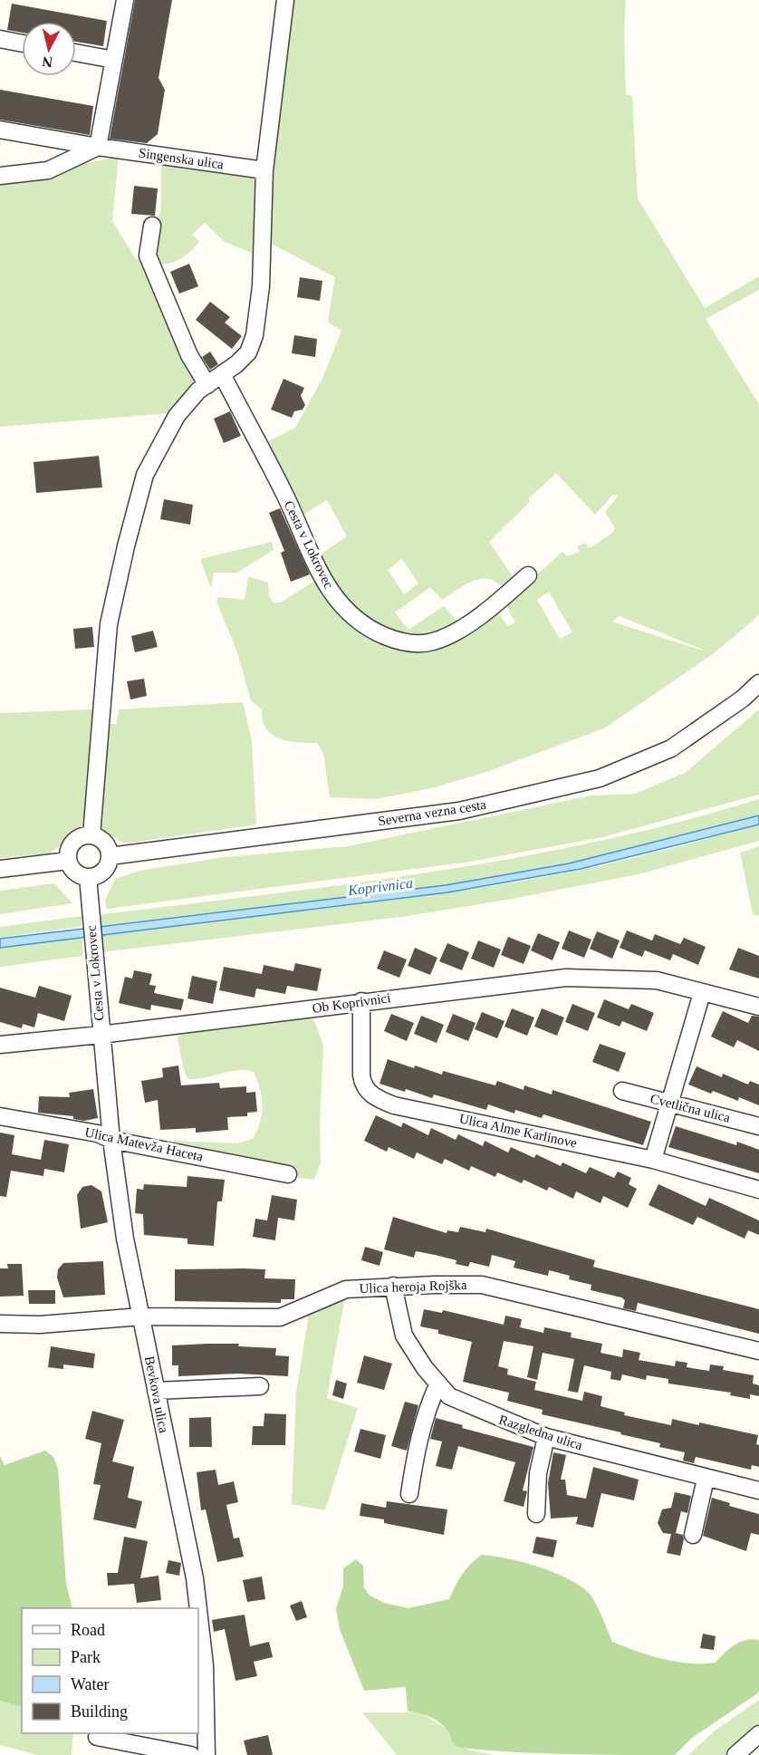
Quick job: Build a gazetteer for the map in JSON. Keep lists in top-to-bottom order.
{
  "streets": {
    "street": [
      "Singenska ulica",
      "Cesta v Lokrovec",
      "Severna vezna cesta",
      "Ob Koprivnici",
      "Cvetlična ulica",
      "Ulica Alme Karlinove",
      "Ulica Matevža Haceta",
      "Ulica heroja Rojška",
      "Bevkova ulica",
      "Razgledna ulica"
    ]
  },
  "crossings": [
    ["Cesta v Lokrovec", "Severna vezna cesta"],
    ["Cesta v Lokrovec", "Ob Koprivnici"],
    ["Cesta v Lokrovec", "Bevkova ulica"],
    ["Ob Koprivnici", "Ulica Alme Karlinove"],
    ["Ob Koprivnici", "Bevkova ulica"],
    ["Ulica Matevža Haceta", "Bevkova ulica"],
    ["Ulica heroja Rojška", "Bevkova ulica"],
    ["Ulica heroja Rojška", "Razgledna ulica"]
  ],
  "water": ["Koprivnica"],
  "legend": [
    "Road",
    "Park",
    "Water",
    "Building"
  ],
  "north": "bottom"
}
